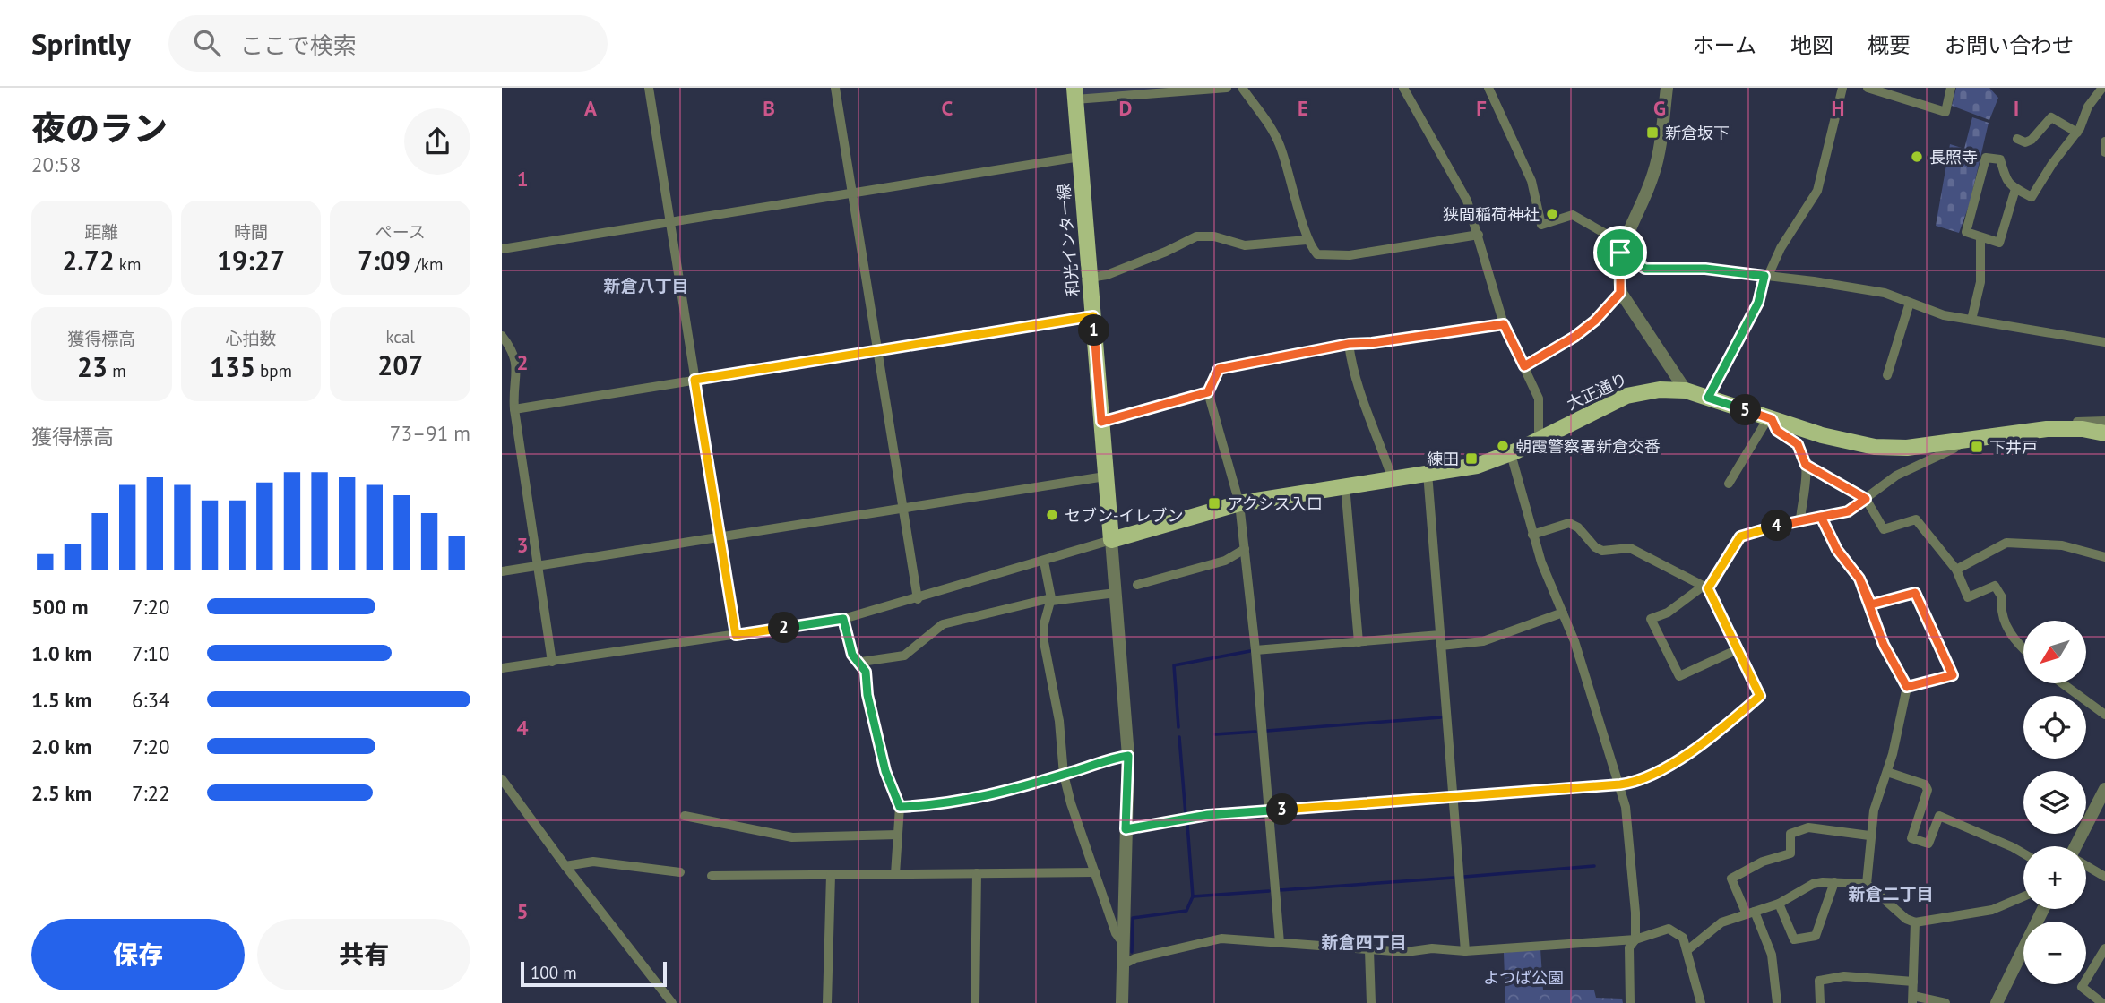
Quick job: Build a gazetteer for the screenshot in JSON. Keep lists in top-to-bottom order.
{
  "streets": {
    "main road": ["和光インター線", "大正通り"]
  },
  "crossings": [
    ["和光インター線", "大正通り"]
  ],
  "districts": ["新倉八丁目", "新倉二丁目", "新倉四丁目"],
  "parks": ["よつば公園"],
  "places": {
    "transit": [
      "新倉坂下",
      "下井戸",
      "練田",
      "アクシス入口"
    ],
    "other": [
      "長照寺",
      "狭間稲荷神社",
      "朝霞警察署新倉交番",
      "セブン-イレブン"
    ]
  },
  "scale_bar": "100 m",
  "north": "bottom left",
  "page": {
    "header": "Sprintly",
    "search": "ここで検索",
    "nav": [
      "ホーム",
      "地図",
      "概要",
      "お問い合わせ"
    ],
    "heading": ["夜のラン", "20:58"],
    "stats": [
      ["距離", "2.72 km"],
      ["時間", "19:27"],
      ["ペース", "7:09 /km"],
      ["獲得標高", "23 m"],
      ["心拍数", "135 bpm"],
      ["kcal", "207"]
    ],
    "pins": [
      "1",
      "5",
      "4",
      "2",
      "3"
    ],
    "chart": ["獲得標高", "73–91 m"],
    "list": [
      {
        "name": "500 m",
        "note": "7:20"
      },
      {
        "name": "1.0 km",
        "note": "7:10"
      },
      {
        "name": "1.5 km",
        "note": "6:34"
      },
      {
        "name": "2.0 km",
        "note": "7:20"
      },
      {
        "name": "2.5 km",
        "note": "7:22"
      }
    ],
    "map_buttons": ["+", "−"],
    "buttons": ["保存", "共有"],
    "scale": "100 m"
  },
  "grid": {
    "columns": [
      "A",
      "B",
      "C",
      "D",
      "E",
      "F",
      "G",
      "H",
      "I"
    ],
    "rows": [
      "1",
      "2",
      "3",
      "4",
      "5"
    ]
  }
}
